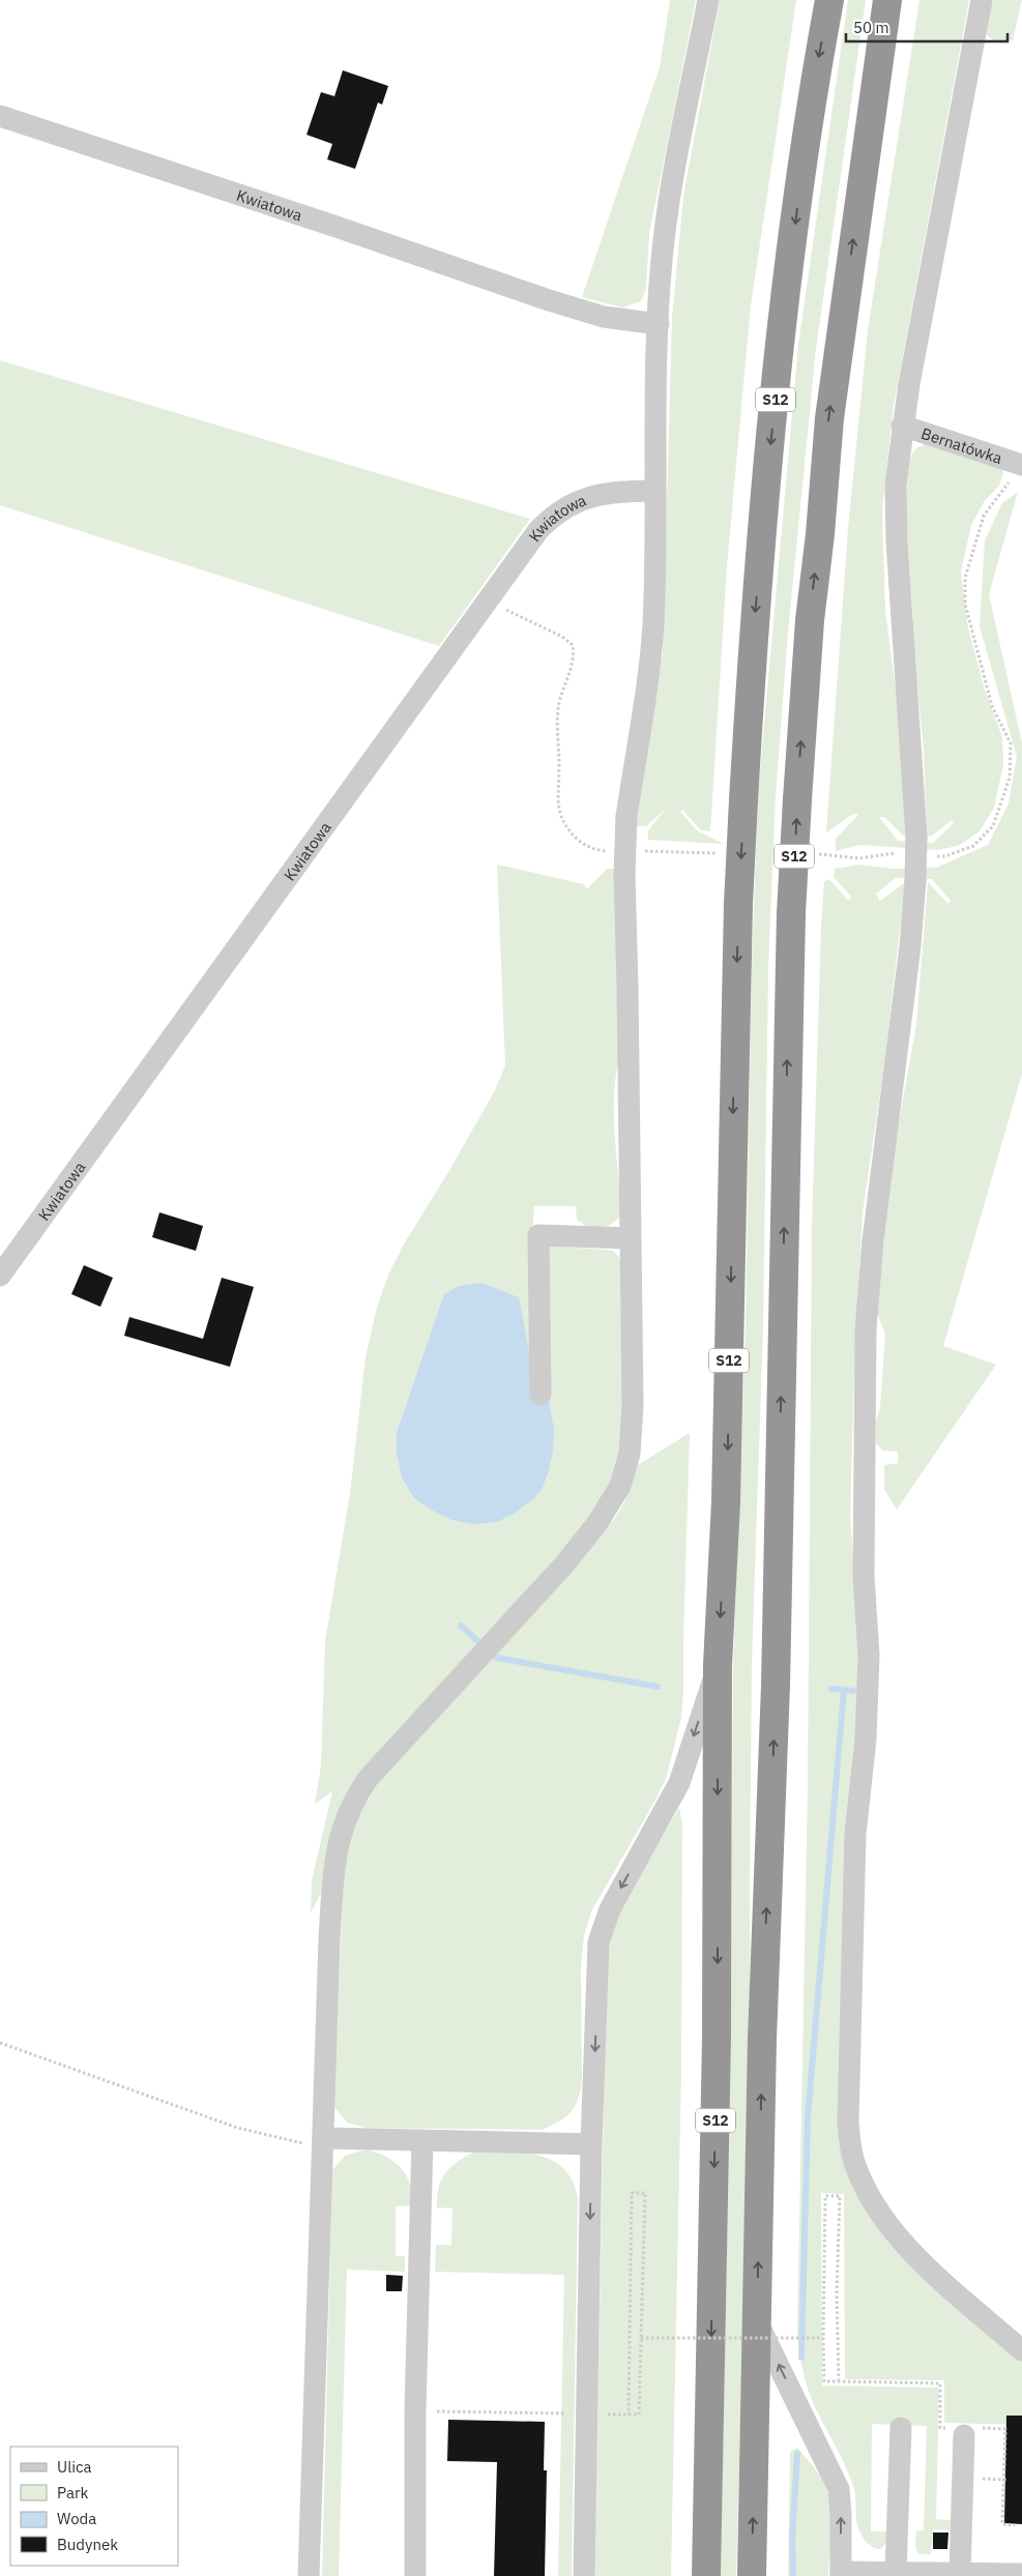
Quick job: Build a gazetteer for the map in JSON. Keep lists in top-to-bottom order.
{
  "streets": {
    "highway": ["S12"],
    "street": ["Kwiatowa", "Bernatówka"]
  },
  "legend": [
    "Ulica",
    "Park",
    "Woda",
    "Budynek"
  ],
  "scale_bar": "50 m"
}
